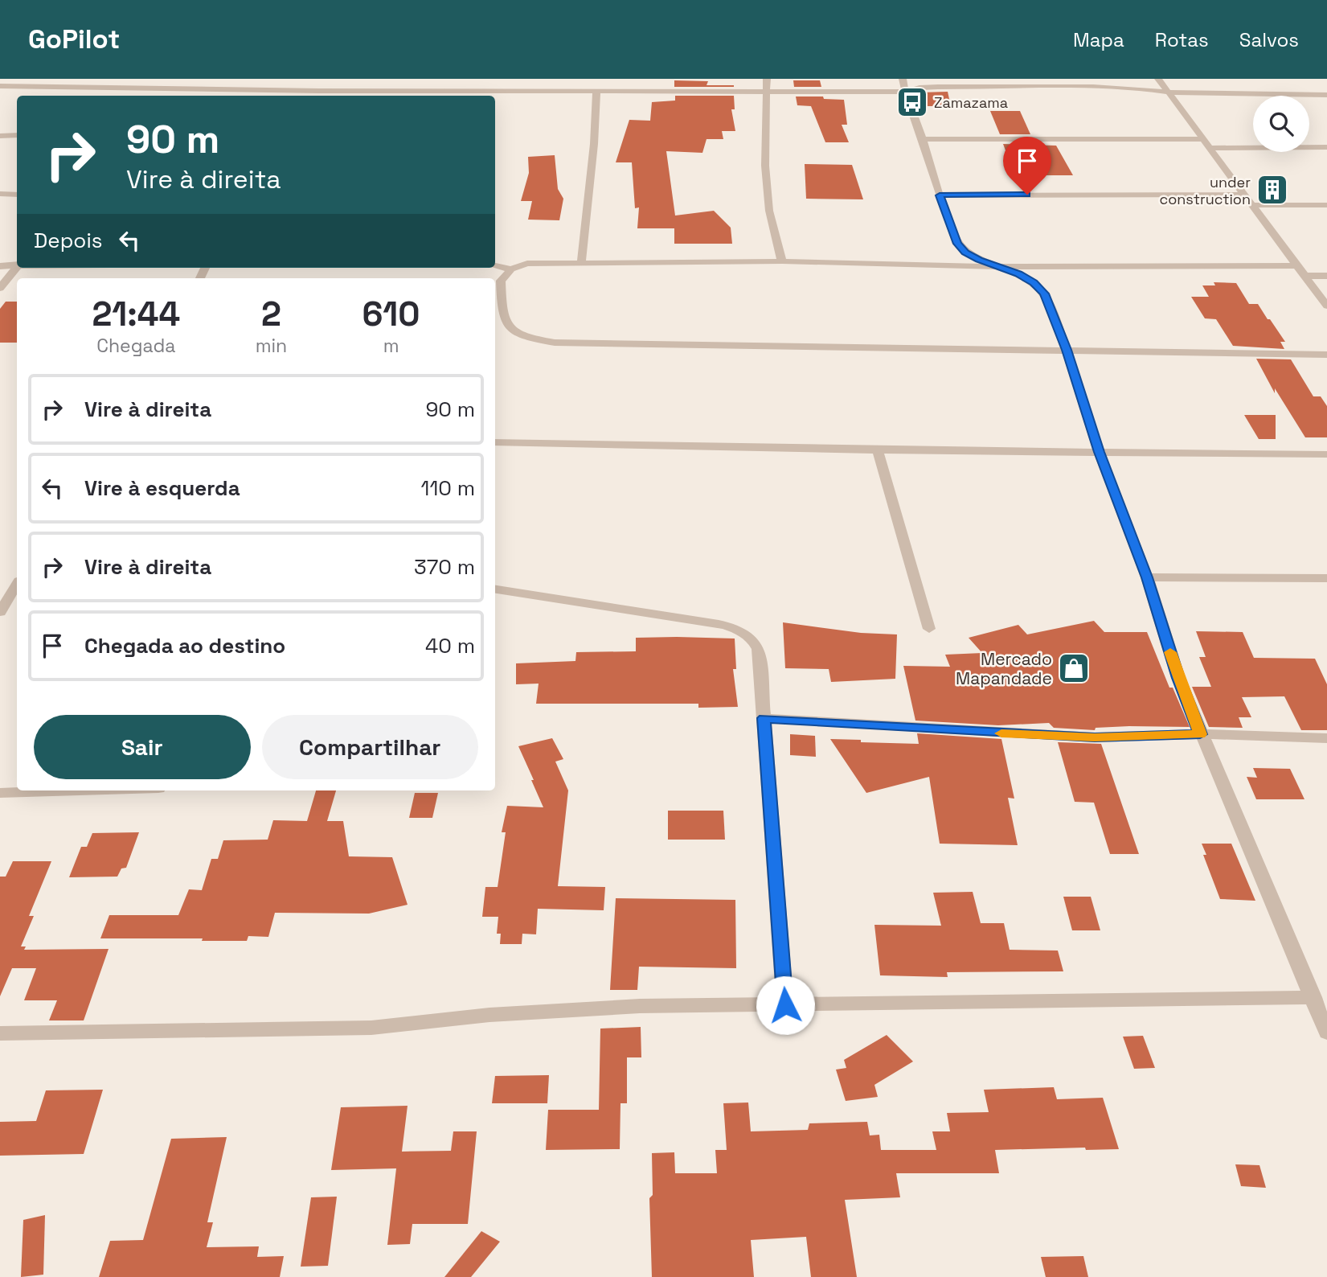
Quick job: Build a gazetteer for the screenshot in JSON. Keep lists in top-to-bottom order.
{
  "places": {
    "bus stop": ["Zamazama"],
    "building": ["under construction"],
    "shop": ["Mercado Mapandade"]
  },
  "page": {
    "header": "GoPilot",
    "nav": ["Mapa", "Rotas", "Salvos"],
    "turn": ["90 m", "Vire à direita"],
    "then": "Depois",
    "eta": [
      "21:44",
      "Chegada",
      "2",
      "min",
      "610",
      "m"
    ],
    "list": [
      {
        "name": "Vire à direita",
        "value": "90 m"
      },
      {
        "name": "Vire à esquerda",
        "value": "110 m"
      },
      {
        "name": "Vire à direita",
        "value": "370 m"
      },
      {
        "name": "Chegada ao destino",
        "value": "40 m"
      }
    ],
    "buttons": ["Sair", "Compartilhar"]
  }
}
